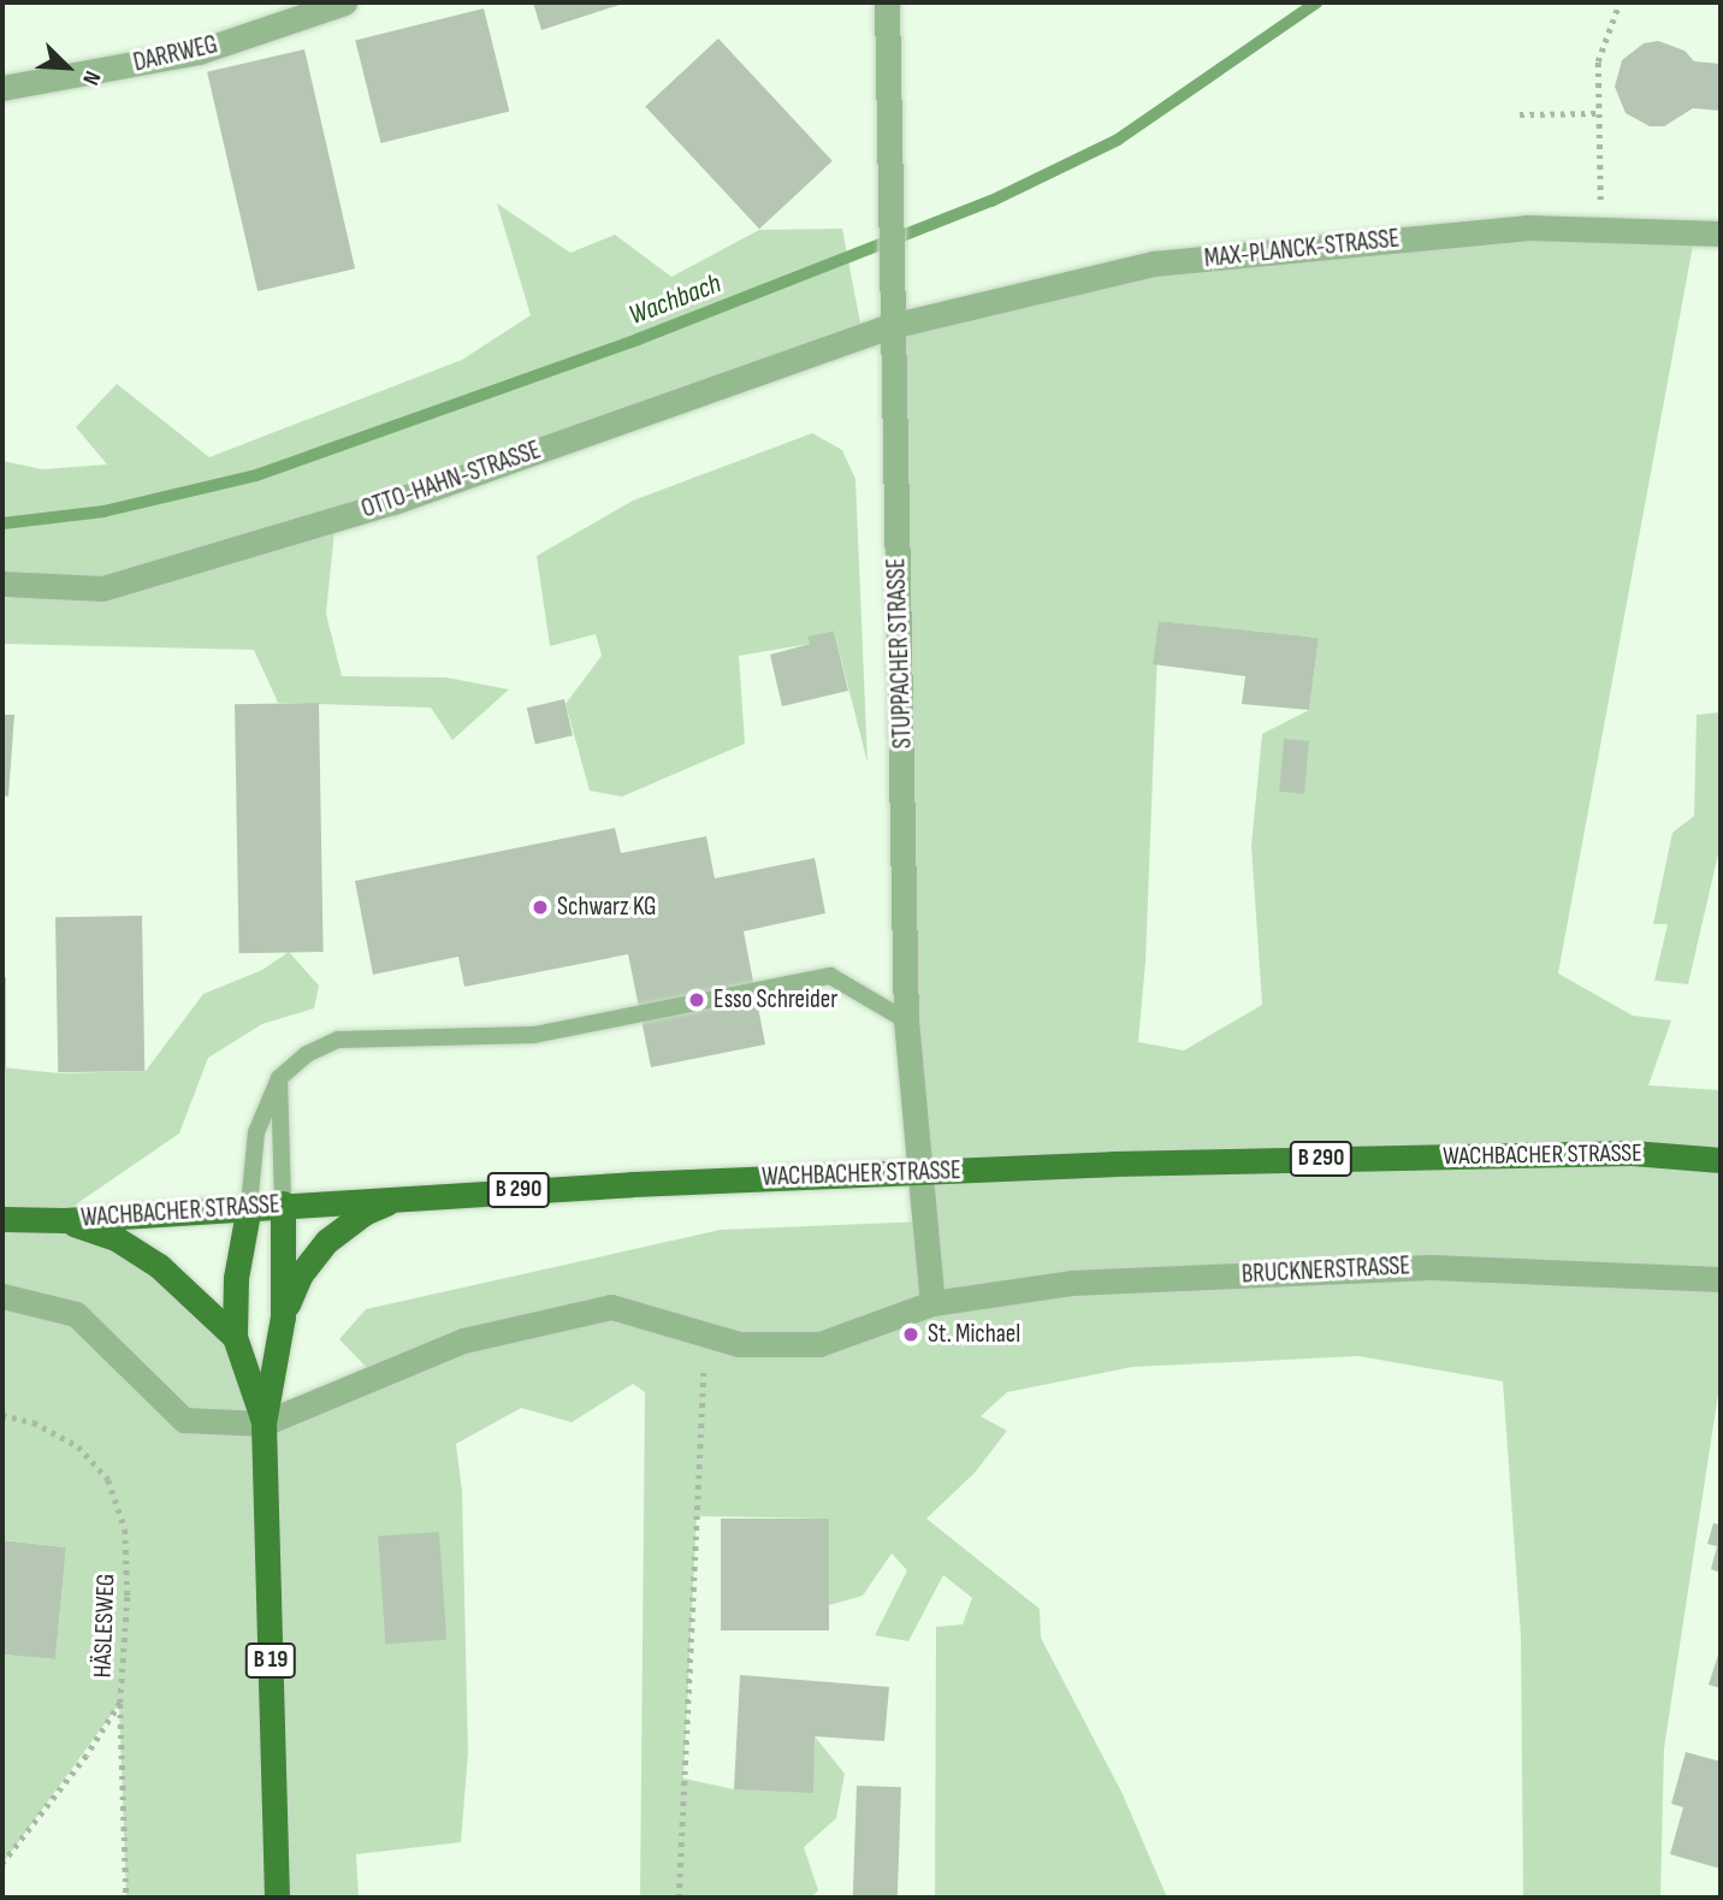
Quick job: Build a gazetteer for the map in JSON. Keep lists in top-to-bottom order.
{
  "streets": {
    "main road": ["WACHBACHER STRASSE", "B 290", "B 19"],
    "street": [
      "DARRWEG",
      "MAX-PLANCK-STRASSE",
      "OTTO-HAHN-STRASSE",
      "STUPPACHER STRASSE",
      "BRUCKNERSTRASSE"
    ],
    "path": ["HÄSLESWEG"]
  },
  "crossings": [
    ["MAX-PLANCK-STRASSE", "OTTO-HAHN-STRASSE"],
    ["MAX-PLANCK-STRASSE", "STUPPACHER STRASSE"],
    ["OTTO-HAHN-STRASSE", "STUPPACHER STRASSE"],
    ["STUPPACHER STRASSE", "WACHBACHER STRASSE"],
    ["STUPPACHER STRASSE", "BRUCKNERSTRASSE"],
    ["WACHBACHER STRASSE", "B 19"],
    ["BRUCKNERSTRASSE", "B 19"]
  ],
  "water": ["Wachbach"],
  "places": ["Schwarz KG", "Esso Schreider", "St. Michael"],
  "north": "bottom right"
}
